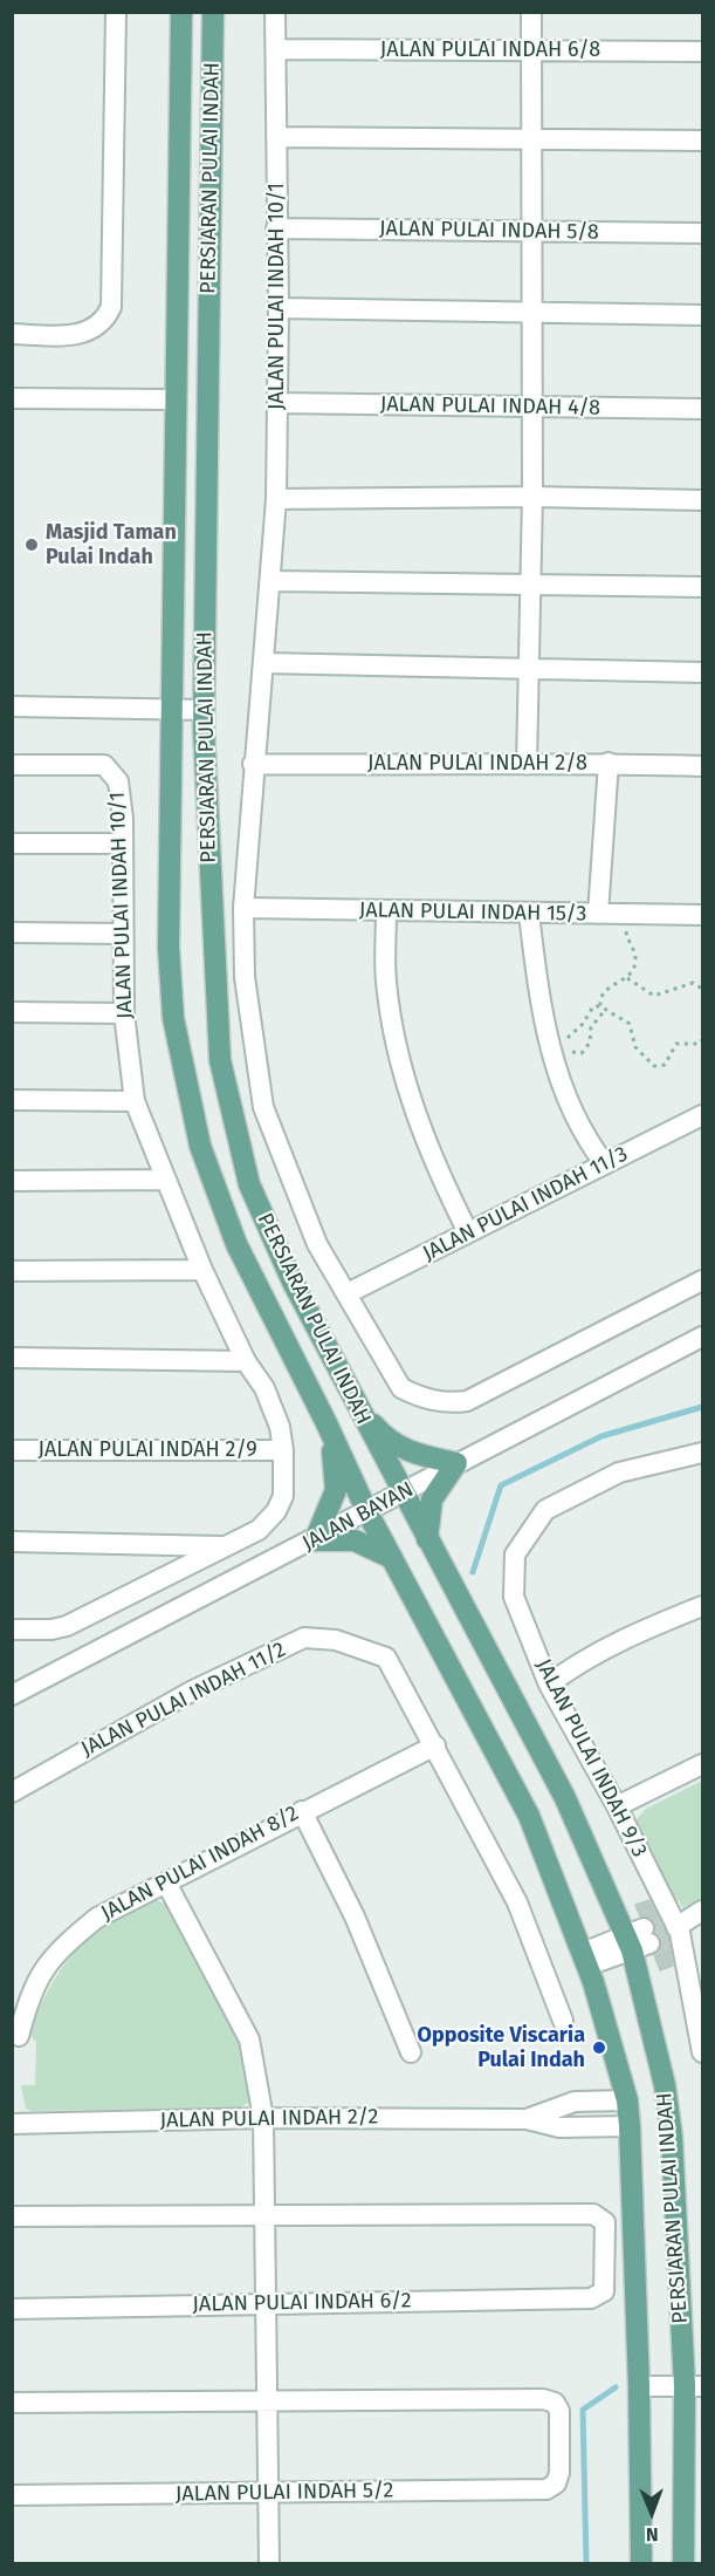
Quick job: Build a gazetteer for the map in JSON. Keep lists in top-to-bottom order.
{
  "streets": {
    "main road": ["PERSIARAN PULAI INDAH"],
    "street": [
      "JALAN PULAI INDAH 6/8",
      "JALAN PULAI INDAH 5/8",
      "JALAN PULAI INDAH 10/1",
      "JALAN PULAI INDAH 4/8",
      "JALAN PULAI INDAH 2/8",
      "JALAN PULAI INDAH 15/3",
      "JALAN PULAI INDAH 11/3",
      "JALAN PULAI INDAH 2/9",
      "JALAN BAYAN",
      "JALAN PULAI INDAH 11/2",
      "JALAN PULAI INDAH 9/3",
      "JALAN PULAI INDAH 8/2",
      "JALAN PULAI INDAH 2/2",
      "JALAN PULAI INDAH 6/2",
      "JALAN PULAI INDAH 5/2"
    ]
  },
  "crossings": [
    ["JALAN PULAI INDAH 6/8", "JALAN PULAI INDAH 10/1"],
    ["PERSIARAN PULAI INDAH", "JALAN BAYAN"],
    ["PERSIARAN PULAI INDAH", "JALAN PULAI INDAH 2/2"],
    ["JALAN PULAI INDAH 5/8", "JALAN PULAI INDAH 10/1"],
    ["JALAN PULAI INDAH 10/1", "JALAN PULAI INDAH 4/8"],
    ["JALAN PULAI INDAH 10/1", "JALAN PULAI INDAH 2/8"],
    ["JALAN PULAI INDAH 10/1", "JALAN PULAI INDAH 15/3"],
    ["JALAN PULAI INDAH 10/1", "JALAN PULAI INDAH 11/3"],
    ["JALAN PULAI INDAH 10/1", "JALAN PULAI INDAH 2/9"],
    ["JALAN PULAI INDAH 11/2", "JALAN PULAI INDAH 8/2"]
  ],
  "places": ["Masjid Taman Pulai Indah", "Opposite Viscaria Pulai Indah"],
  "north": "bottom"
}
